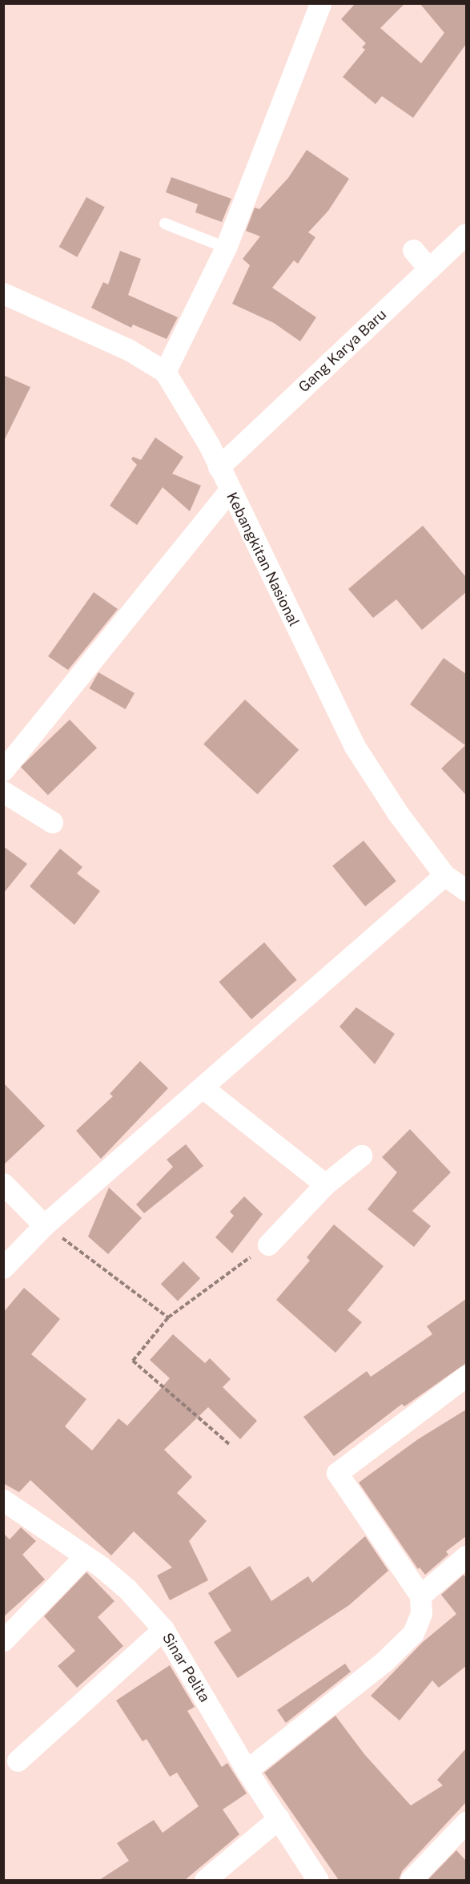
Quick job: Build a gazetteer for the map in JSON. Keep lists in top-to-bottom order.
{
  "streets": {
    "street": ["Gang Karya Baru", "Kebangkitan Nasional", "Sinar Pelita"]
  },
  "crossings": [
    ["Gang Karya Baru", "Kebangkitan Nasional"]
  ]
}
